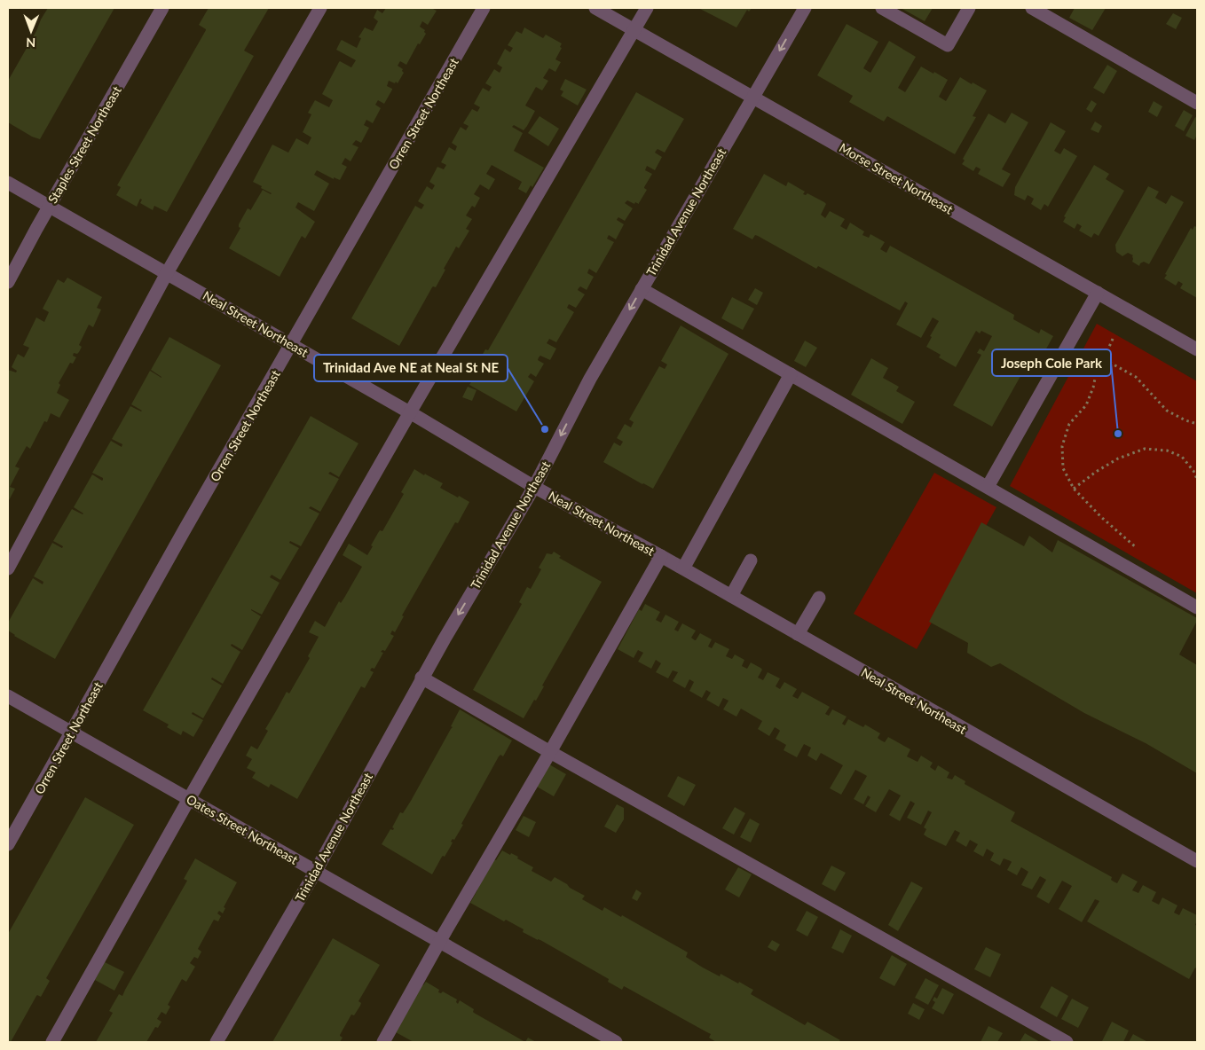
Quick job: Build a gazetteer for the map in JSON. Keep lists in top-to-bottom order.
{
  "streets": {
    "street": [
      "Orren Street Northeast",
      "Staples Street Northeast",
      "Morse Street Northeast",
      "Trinidad Avenue Northeast",
      "Neal Street Northeast",
      "Oates Street Northeast"
    ]
  },
  "crossings": [
    ["Orren Street Northeast", "Neal Street Northeast"],
    ["Orren Street Northeast", "Oates Street Northeast"],
    ["Staples Street Northeast", "Neal Street Northeast"],
    ["Morse Street Northeast", "Trinidad Avenue Northeast"],
    ["Trinidad Avenue Northeast", "Neal Street Northeast"],
    ["Trinidad Avenue Northeast", "Oates Street Northeast"]
  ],
  "one_way": ["Trinidad Avenue Northeast"],
  "places": ["Trinidad Ave NE at Neal St NE", "Joseph Cole Park"],
  "north": "bottom"
}
